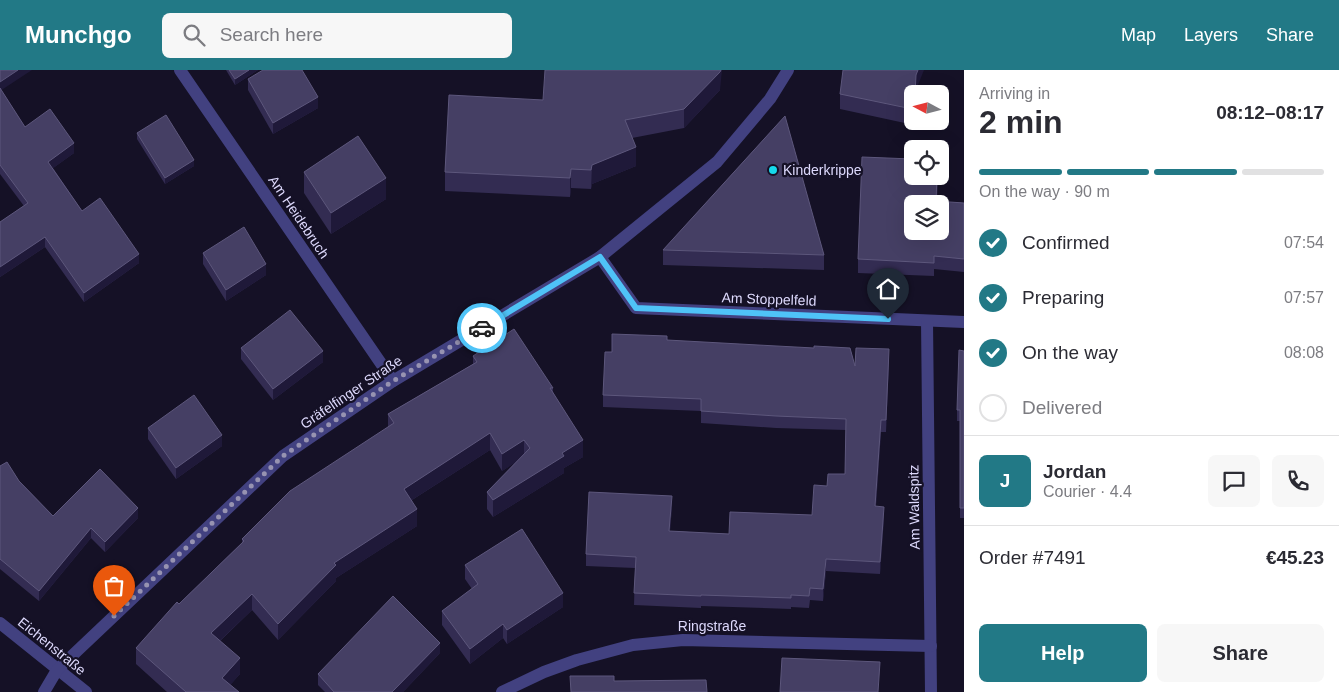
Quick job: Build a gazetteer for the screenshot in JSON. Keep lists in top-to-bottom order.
{
  "streets": {
    "street": [
      "Am Heidebruch",
      "Am Stoppelfeld",
      "Gräfelfinger Straße",
      "Am Waldspitz",
      "Ringstraße",
      "Eichenstraße"
    ]
  },
  "crossings": [
    ["Am Heidebruch", "Gräfelfinger Straße"],
    ["Am Stoppelfeld", "Gräfelfinger Straße"],
    ["Am Stoppelfeld", "Am Waldspitz"],
    ["Gräfelfinger Straße", "Eichenstraße"],
    ["Am Waldspitz", "Ringstraße"]
  ],
  "places": ["Kinderkrippe"],
  "north": "left",
  "page": {
    "header": "Munchgo",
    "search": "Search here",
    "nav": ["Map", "Layers", "Share"],
    "heading": ["2 min", "Arriving in", "08:12–08:17"],
    "panel": [
      "Jordan",
      "Courier · 4.4",
      "Order #7491",
      "€45.23"
    ],
    "bar": "On the way · 90 m",
    "list": [
      ["Confirmed", "07:54"],
      ["Preparing", "07:57"],
      ["On the way", "08:08"],
      "Delivered"
    ],
    "round": "J",
    "buttons": ["Help", "Share"]
  }
}
